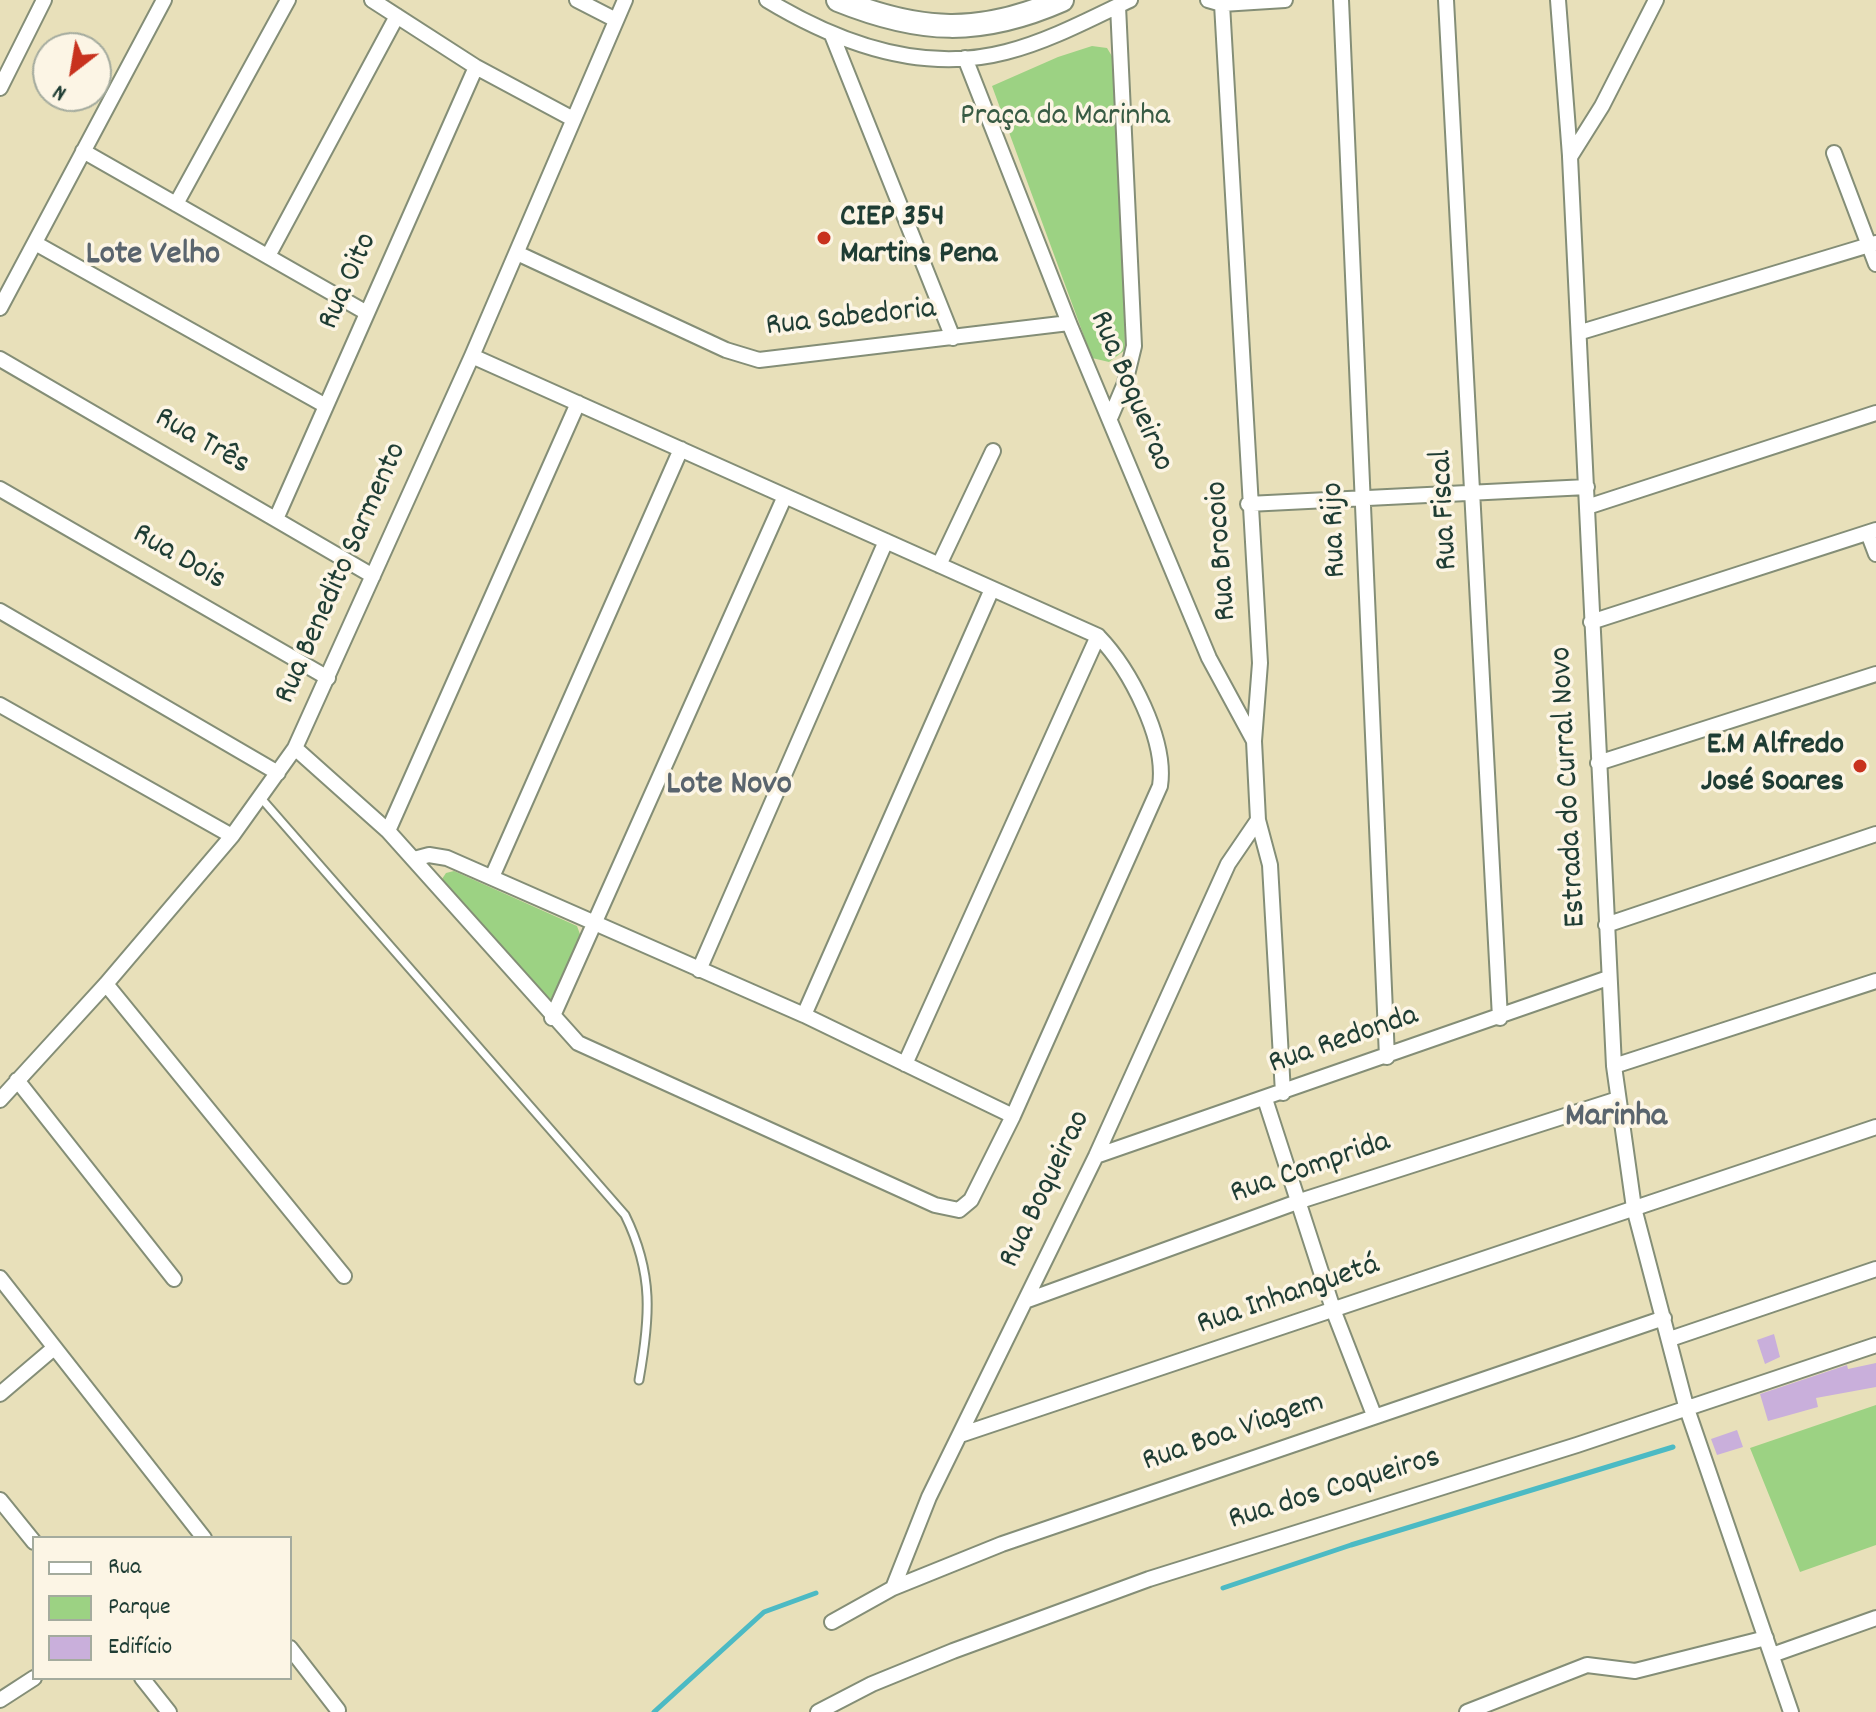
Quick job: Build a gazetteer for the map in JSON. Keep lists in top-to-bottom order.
{
  "streets": {
    "street": [
      "Rua Oito",
      "Rua Sabedoria",
      "Rua Boqueirao",
      "Rua Três",
      "Rua Fiscal",
      "Rua Rijo",
      "Rua Brocoio",
      "Rua Dois",
      "Rua Benedito Sarmento",
      "Estrada do Curral Novo",
      "Rua Redonda",
      "Rua Comprida",
      "Rua Inhanguetá",
      "Rua Boa Viagem",
      "Rua dos Coqueiros"
    ]
  },
  "crossings": [
    ["Rua Oito", "Rua Três"],
    ["Rua Sabedoria", "Rua Boqueirao"],
    ["Rua Sabedoria", "Rua Benedito Sarmento"],
    ["Rua Boqueirao", "Rua Brocoio"],
    ["Rua Boqueirao", "Rua Redonda"],
    ["Rua Boqueirao", "Rua Comprida"],
    ["Rua Boqueirao", "Rua Inhanguetá"],
    ["Rua Boqueirao", "Rua Boa Viagem"],
    ["Rua Três", "Rua Benedito Sarmento"],
    ["Rua Fiscal", "Rua Redonda"],
    ["Rua Rijo", "Rua Redonda"],
    ["Rua Brocoio", "Rua Redonda"],
    ["Rua Dois", "Rua Benedito Sarmento"],
    ["Estrada do Curral Novo", "Rua Redonda"],
    ["Estrada do Curral Novo", "Rua Comprida"],
    ["Estrada do Curral Novo", "Rua Inhanguetá"],
    ["Estrada do Curral Novo", "Rua Boa Viagem"],
    ["Estrada do Curral Novo", "Rua dos Coqueiros"]
  ],
  "districts": ["Lote Velho", "Lote Novo", "Marinha"],
  "parks": ["Praça da Marinha"],
  "places": ["CIEP 354 Martins Pena", "E.M Alfredo José Soares"],
  "legend": ["Rua", "Parque", "Edifício"],
  "north": "bottom left"
}
